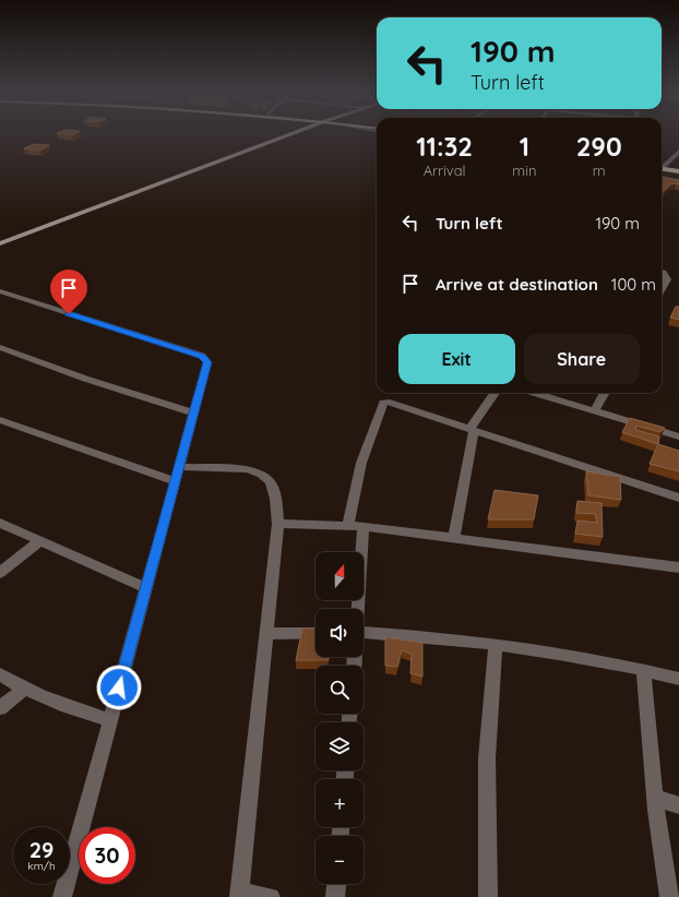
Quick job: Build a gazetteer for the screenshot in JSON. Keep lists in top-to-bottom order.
{
  "north": "top",
  "page": {
    "turn": ["190 m", "Turn left"],
    "eta": [
      "11:32",
      "Arrival",
      "1",
      "min",
      "290",
      "m"
    ],
    "list": [
      {
        "name": "Turn left",
        "value": "190 m"
      },
      {
        "name": "Arrive at destination",
        "value": "100 m"
      }
    ],
    "buttons": ["Exit", "Share"],
    "map_buttons": ["+", "−"],
    "speed": "29 km/h",
    "limit": "30"
  }
}
